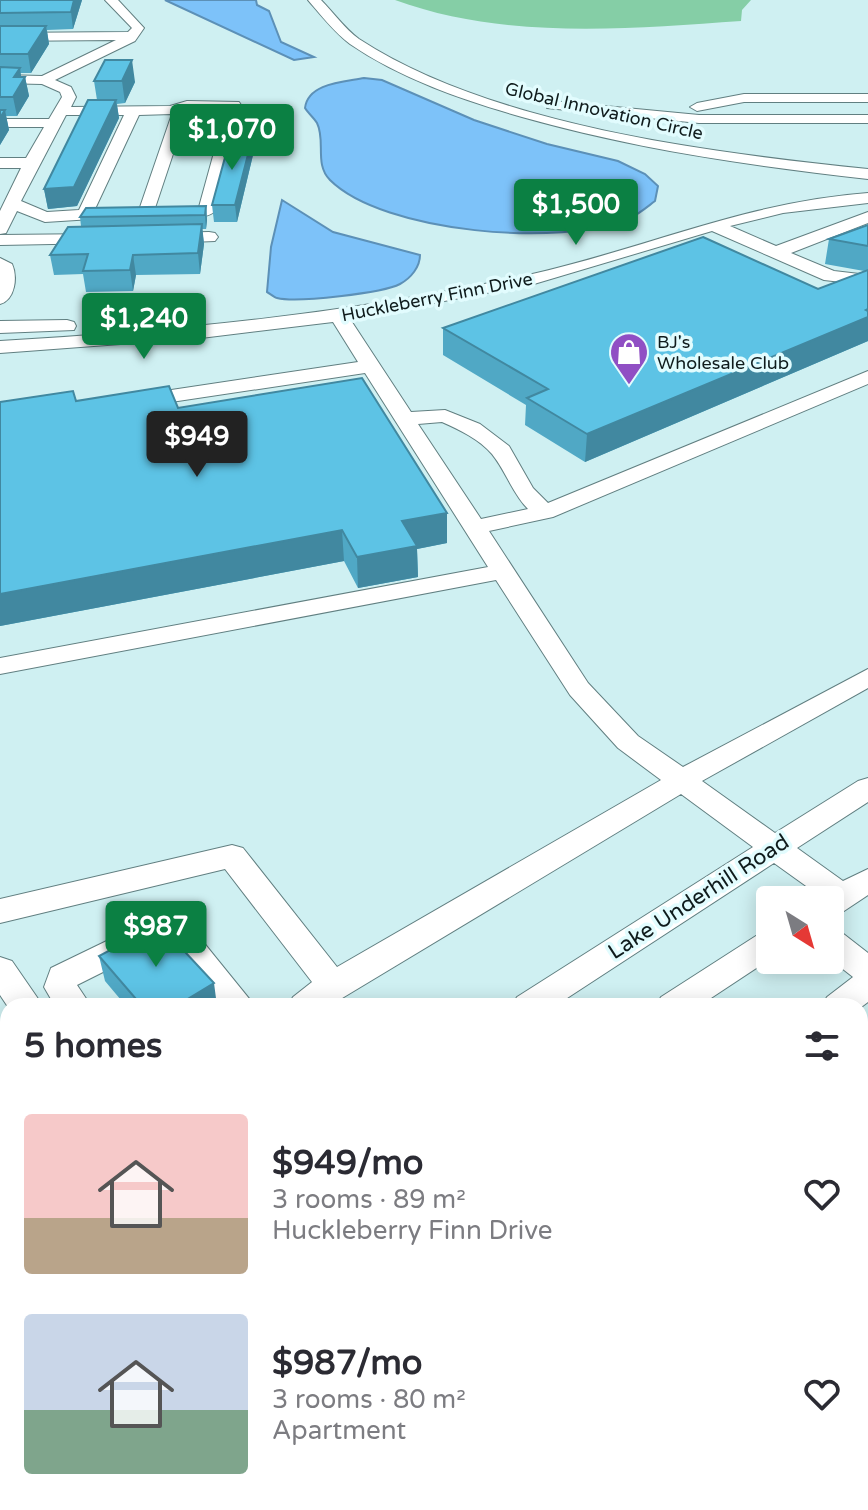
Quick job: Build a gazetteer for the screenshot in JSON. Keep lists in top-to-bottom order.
{
  "streets": {
    "street": ["Global Innovation Circle", "Huckleberry Finn Drive", "Lake Underhill Road"]
  },
  "places": {
    "shop": ["BJ's Wholesale Club"]
  },
  "north": "bottom right",
  "page": {
    "price": [
      "$1,070",
      "$1,500",
      "$1,240",
      "$949",
      "$987"
    ],
    "heading": "5 homes",
    "list": [
      {
        "name": "$949/mo",
        "note": "3 rooms · 89 m² · Huckleberry Finn Drive"
      },
      {
        "name": "$987/mo",
        "note": "3 rooms · 80 m² · Apartment"
      }
    ]
  }
}
